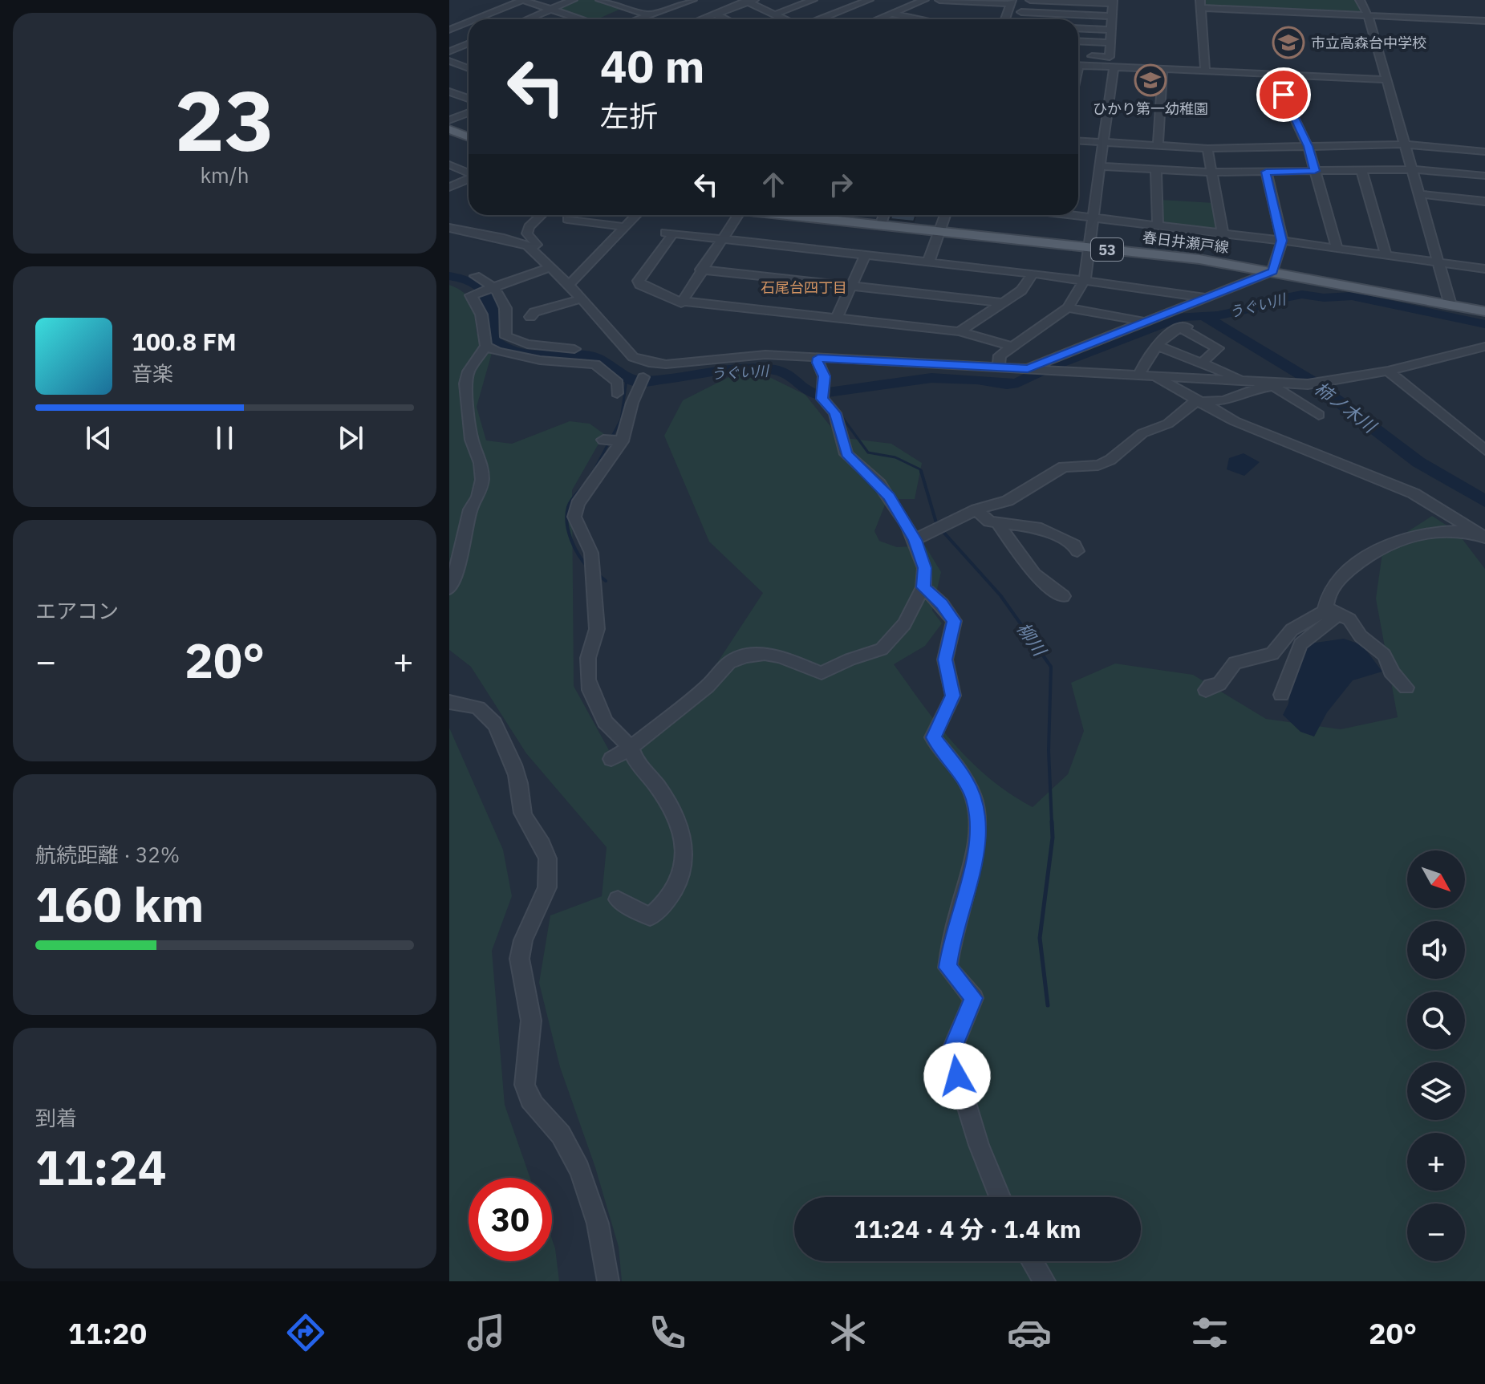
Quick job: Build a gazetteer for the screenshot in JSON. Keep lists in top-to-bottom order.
{
  "streets": {
    "main road": ["春日井瀬戸線", "53"]
  },
  "districts": ["石尾台四丁目"],
  "water": ["うぐい川", "柿ノ木川", "柳川"],
  "places": {
    "school or university": ["市立高森台中学校", "ひかり第一幼稚園"]
  },
  "north": "bottom right",
  "page": {
    "tile": [
      ["23", "km/h"],
      "エアコン",
      ["航続距離 · 32%", "160 km"],
      ["到着", "11:24"]
    ],
    "turn": ["40 m", "左折"],
    "song": ["100.8 FM", "音楽"],
    "heat": ["−", "20°", "+"],
    "map_buttons": ["+", "−"],
    "limit": "30",
    "trip": "11:24 · 4 分 · 1.4 km",
    "tabs": ["11:20", "20°"]
  }
}
